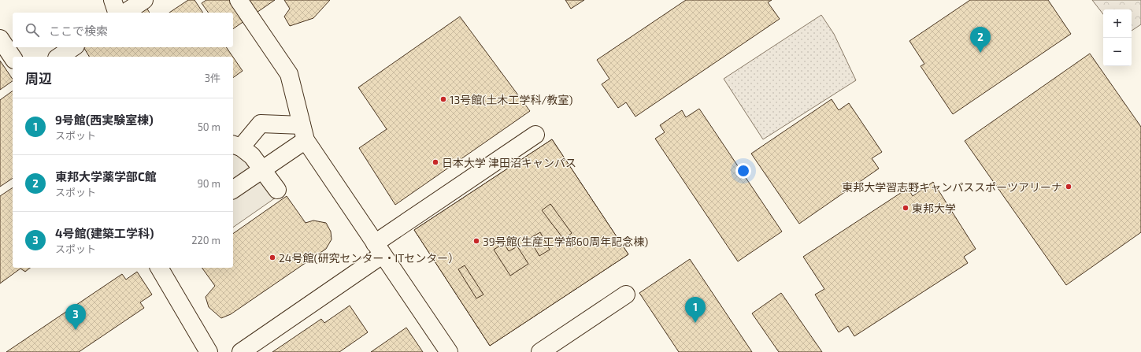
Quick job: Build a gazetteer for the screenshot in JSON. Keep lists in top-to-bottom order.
{
  "places": [
    "13号館(土木工学科/教室)",
    "日本大学 津田沼キャンパス",
    "東邦大学習志野キャンパススポーツアリーナ",
    "東邦大学",
    "39号館(生産工学部60周年記念棟)",
    "24号館(研究センター・ITセンター）"
  ],
  "page": {
    "map_buttons": ["+", "−"],
    "search": "ここで検索",
    "pins": ["2", "1", "3"],
    "heading": ["周辺", "3件"],
    "list": [
      {
        "mark": "1",
        "name": "9号館(西実験室棟)",
        "note": "スポット",
        "value": "50 m"
      },
      {
        "mark": "2",
        "name": "東邦大学薬学部C館",
        "note": "スポット",
        "value": "90 m"
      },
      {
        "mark": "3",
        "name": "4号館(建築工学科)",
        "note": "スポット",
        "value": "220 m"
      }
    ]
  }
}
